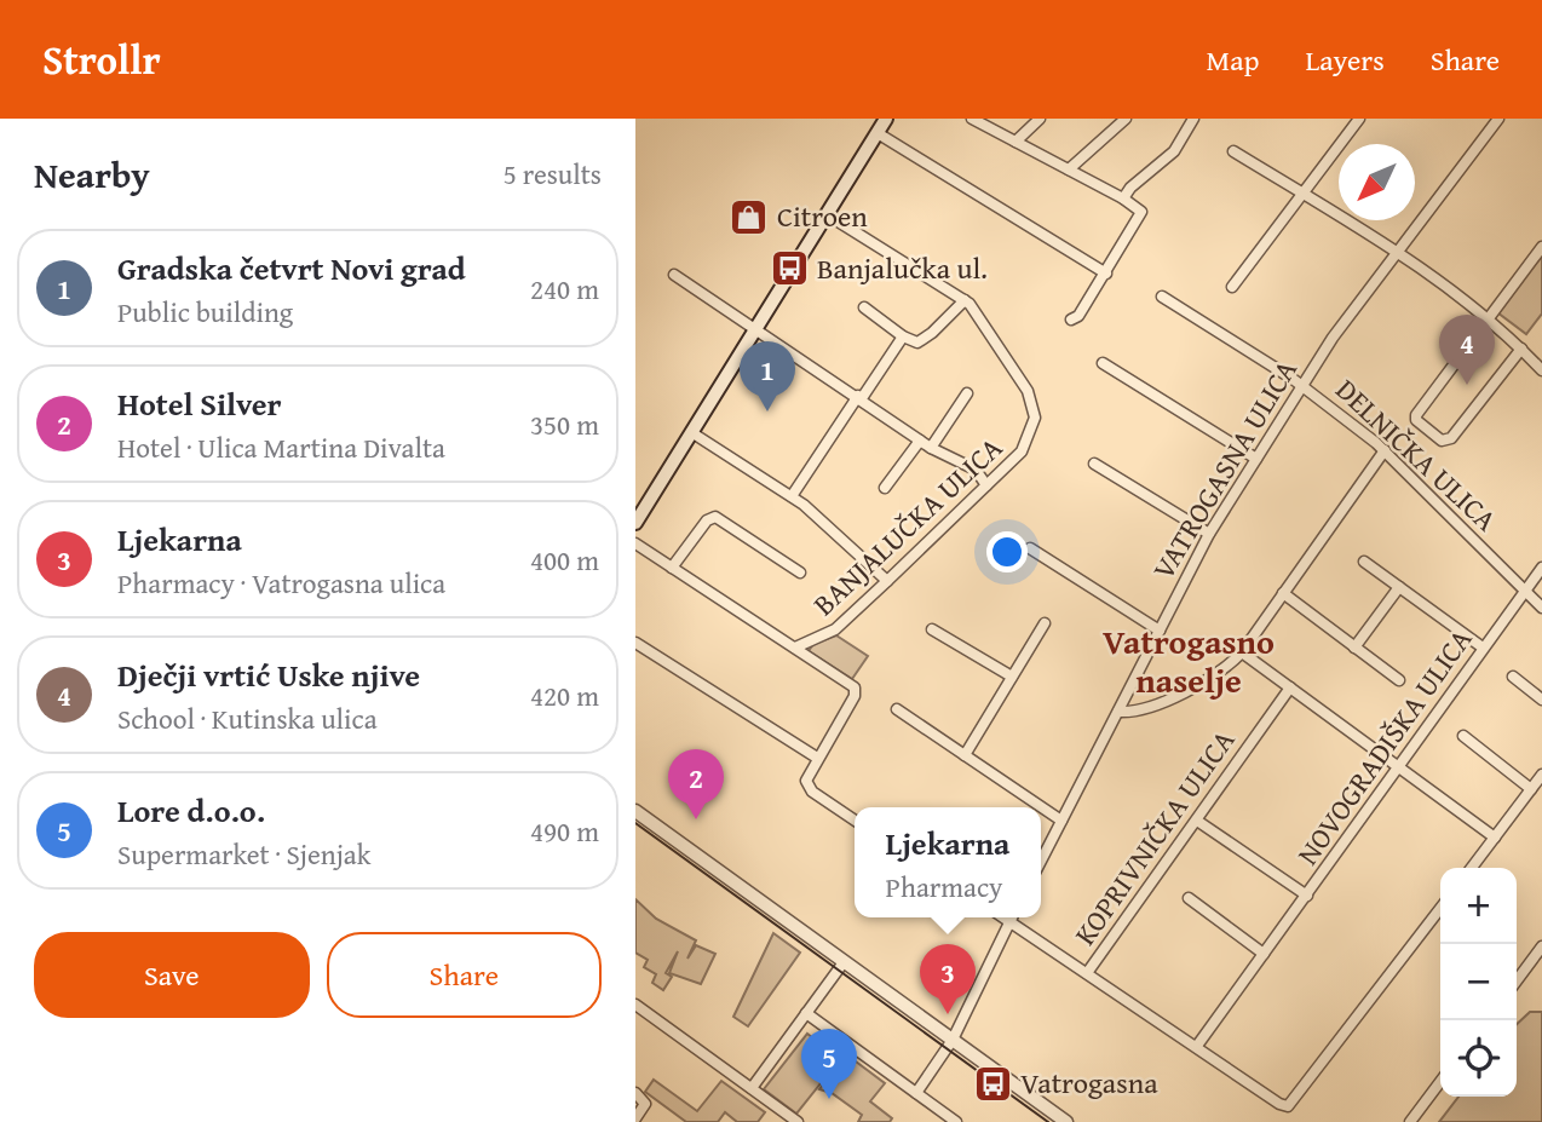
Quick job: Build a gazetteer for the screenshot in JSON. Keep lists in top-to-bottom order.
{
  "streets": {
    "street": [
      "DELNIČKA ULICA",
      "VATROGASNA ULICA",
      "BANJALUČKA ULICA",
      "NOVOGRADIŠKA ULICA",
      "KOPRIVNIČKA ULICA"
    ]
  },
  "crossings": [
    ["DELNIČKA ULICA", "VATROGASNA ULICA"],
    ["DELNIČKA ULICA", "NOVOGRADIŠKA ULICA"]
  ],
  "districts": ["Vatrogasno naselje"],
  "places": {
    "shop": ["Citroen"],
    "bus stop": ["Banjalučka ul.", "Vatrogasna"]
  },
  "north": "bottom left",
  "page": {
    "header": "Strollr",
    "nav": ["Map", "Layers", "Share"],
    "heading": ["Nearby", "5 results"],
    "list": [
      {
        "mark": "1",
        "name": "Gradska četvrt Novi grad",
        "note": "Public building",
        "value": "240 m"
      },
      {
        "mark": "2",
        "name": "Hotel Silver",
        "note": "Hotel · Ulica Martina Divalta",
        "value": "350 m"
      },
      {
        "mark": "3",
        "name": "Ljekarna",
        "note": "Pharmacy · Vatrogasna ulica",
        "value": "400 m"
      },
      {
        "mark": "4",
        "name": "Dječji vrtić Uske njive",
        "note": "School · Kutinska ulica",
        "value": "420 m"
      },
      {
        "mark": "5",
        "name": "Lore d.o.o.",
        "note": "Supermarket · Sjenjak",
        "value": "490 m"
      }
    ],
    "pins": [
      "4",
      "1",
      "2",
      "3",
      "5"
    ],
    "popup": ["Ljekarna", "Pharmacy"],
    "map_buttons": ["+", "−"],
    "buttons": ["Save", "Share"]
  }
}
